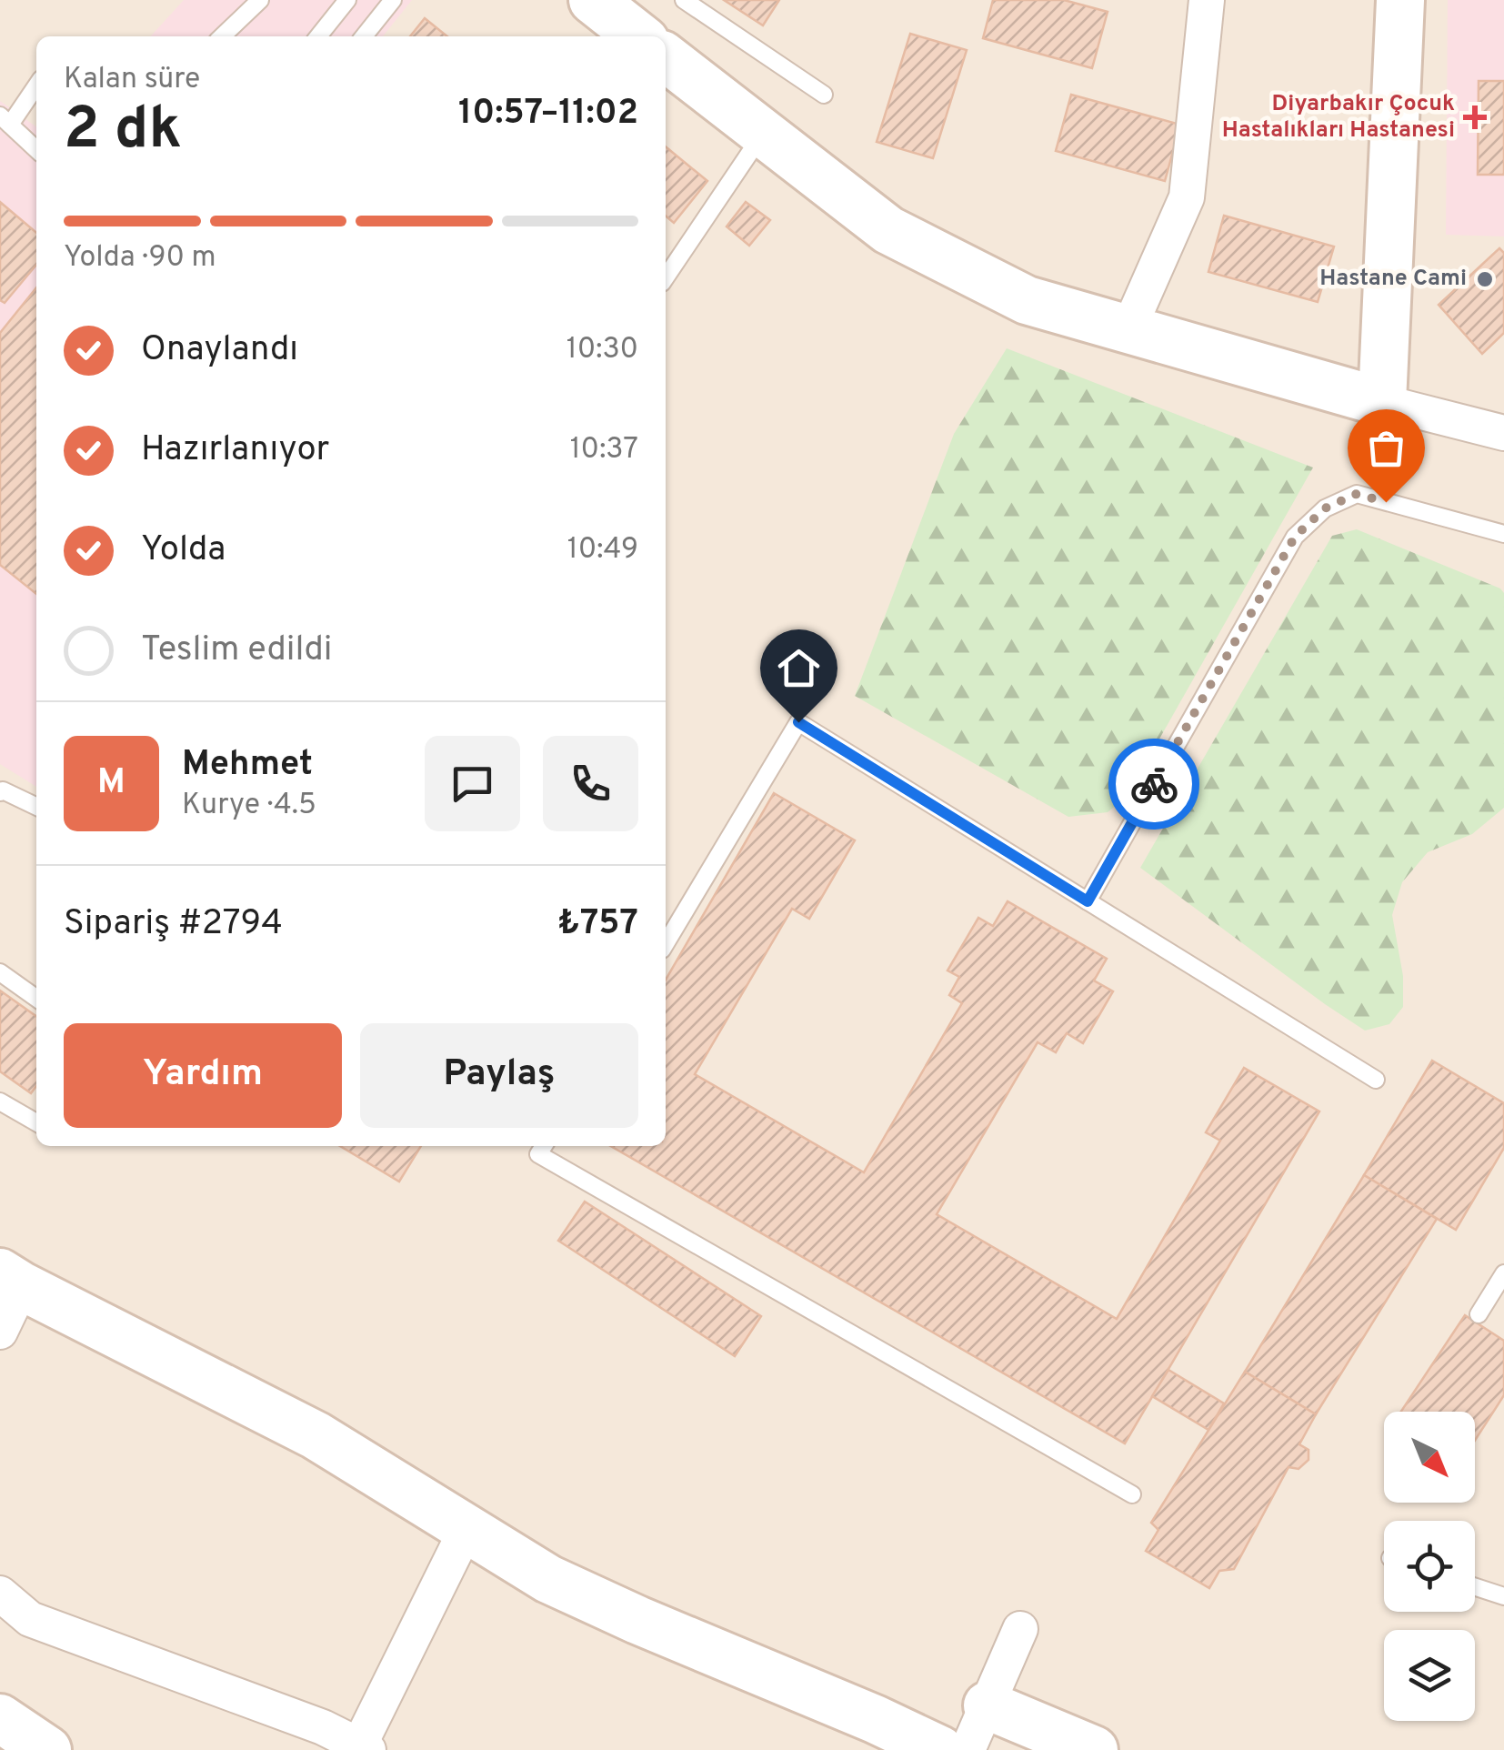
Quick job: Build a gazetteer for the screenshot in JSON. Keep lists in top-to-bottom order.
{
  "places": {
    "health": ["Diyarbakır Çocuk Hastalıkları Hastanesi"],
    "other": ["Hastane Cami"]
  },
  "north": "bottom right",
  "page": {
    "heading": ["2 dk", "Kalan süre", "10:57–11:02"],
    "panel": [
      "Mehmet",
      "Kurye · 4.5",
      "Sipariş #2794",
      "₺757"
    ],
    "bar": "Yolda · 90 m",
    "list": [
      ["Onaylandı", "10:30"],
      ["Hazırlanıyor", "10:37"],
      ["Yolda", "10:49"],
      "Teslim edildi"
    ],
    "round": "M",
    "buttons": ["Yardım", "Paylaş"]
  }
}
